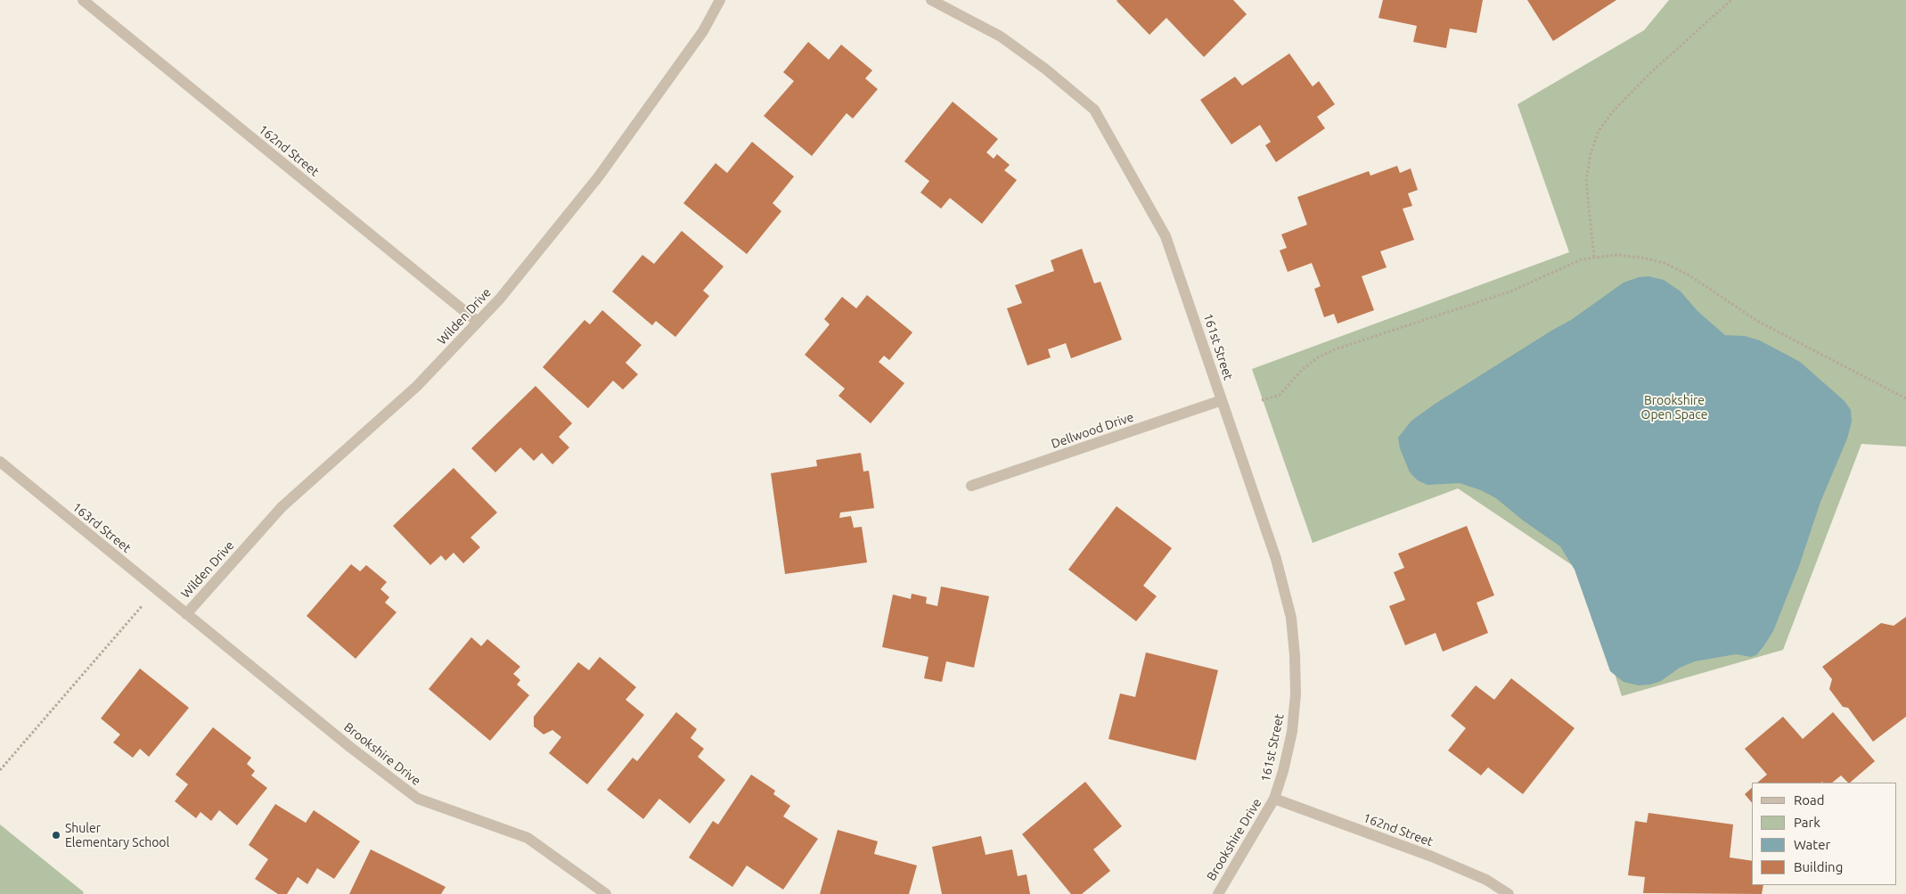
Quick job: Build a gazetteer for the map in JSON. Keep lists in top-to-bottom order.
{
  "streets": {
    "street": [
      "162nd Street",
      "Wilden Drive",
      "161st Street",
      "Dellwood Drive",
      "163rd Street",
      "Brookshire Drive"
    ]
  },
  "crossings": [
    ["162nd Street", "Wilden Drive"],
    ["162nd Street", "161st Street"],
    ["162nd Street", "Brookshire Drive"],
    ["Wilden Drive", "163rd Street"],
    ["Wilden Drive", "Brookshire Drive"],
    ["161st Street", "Dellwood Drive"],
    ["161st Street", "Brookshire Drive"],
    ["163rd Street", "Brookshire Drive"]
  ],
  "parks": ["Brookshire Open Space"],
  "places": ["Shuler Elementary School"],
  "legend": [
    "Road",
    "Park",
    "Water",
    "Building"
  ]
}
